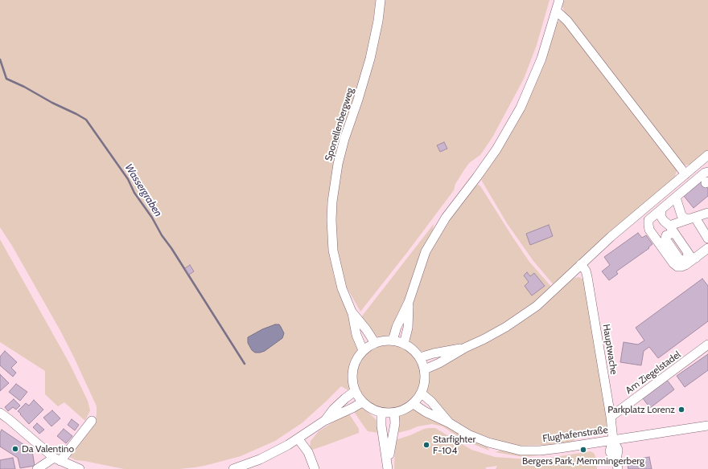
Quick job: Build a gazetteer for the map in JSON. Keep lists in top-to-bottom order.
{
  "streets": {
    "street": [
      "Sponellenbergweg",
      "Hauptwache",
      "Am Ziegelstadel",
      "Flughafenstraße"
    ]
  },
  "crossings": [
    ["Sponellenbergweg", "Flughafenstraße"],
    ["Hauptwache", "Am Ziegelstadel"],
    ["Hauptwache", "Flughafenstraße"]
  ],
  "water": ["Wassergraben"],
  "places": [
    "Parkplatz Lorenz",
    "Starfighter F-104",
    "Da Valentino",
    "Bergers Park, Memmingerberg"
  ]
}
